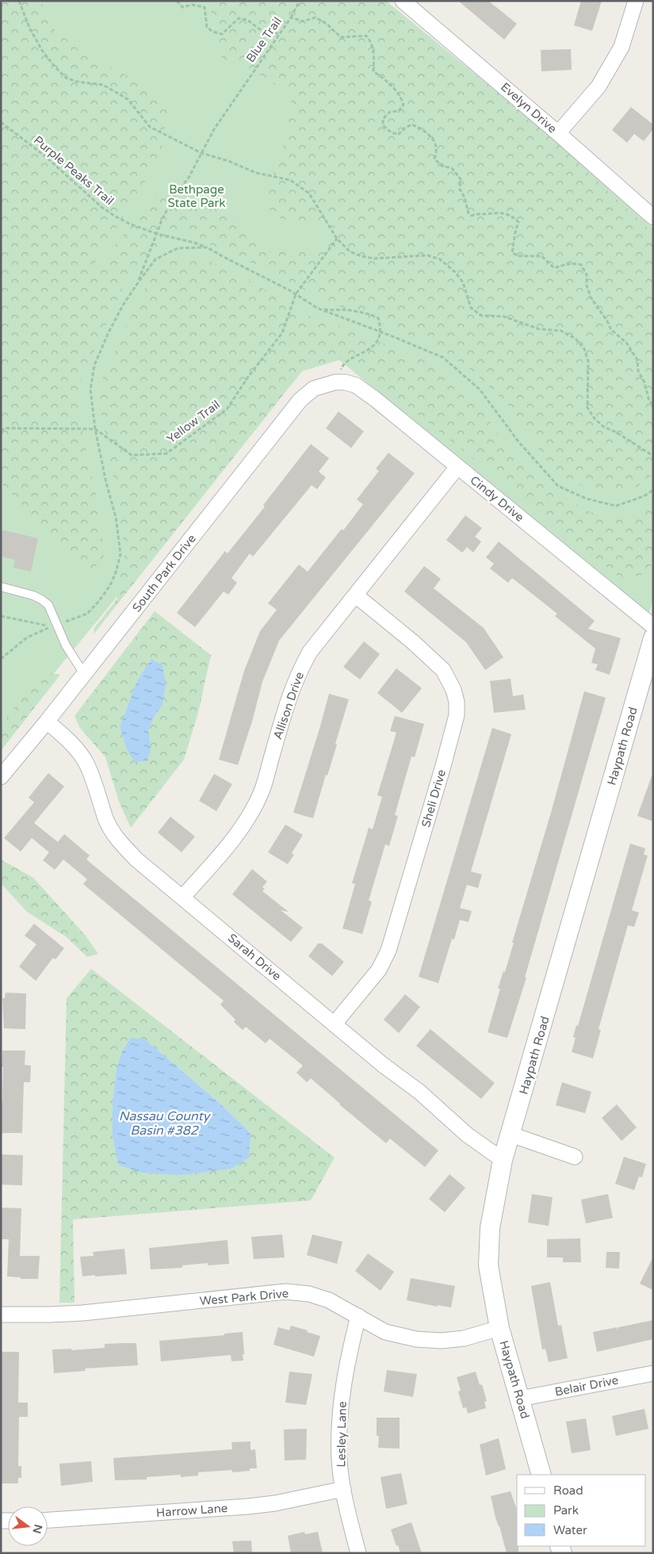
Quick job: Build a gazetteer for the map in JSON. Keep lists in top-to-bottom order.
{
  "streets": {
    "street": [
      "Evelyn Drive",
      "Cindy Drive",
      "South Park Drive",
      "Allison Drive",
      "Haypath Road",
      "Sheli Drive",
      "Sarah Drive",
      "West Park Drive",
      "Belair Drive",
      "Lesley Lane",
      "Harrow Lane"
    ],
    "path": ["Blue Trail", "Purple Peaks Trail", "Yellow Trail"]
  },
  "crossings": [
    ["Blue Trail", "Purple Peaks Trail"],
    ["Cindy Drive", "South Park Drive"],
    ["Cindy Drive", "Allison Drive"],
    ["South Park Drive", "Sarah Drive"],
    ["Allison Drive", "Sheli Drive"],
    ["Allison Drive", "Sarah Drive"],
    ["Haypath Road", "Sarah Drive"],
    ["Haypath Road", "West Park Drive"],
    ["Haypath Road", "Belair Drive"],
    ["Sheli Drive", "Sarah Drive"],
    ["West Park Drive", "Lesley Lane"],
    ["Lesley Lane", "Harrow Lane"]
  ],
  "water": ["Nassau County Basin #382"],
  "parks": ["Bethpage State Park"],
  "legend": ["Road", "Park", "Water"],
  "north": "right"
}
